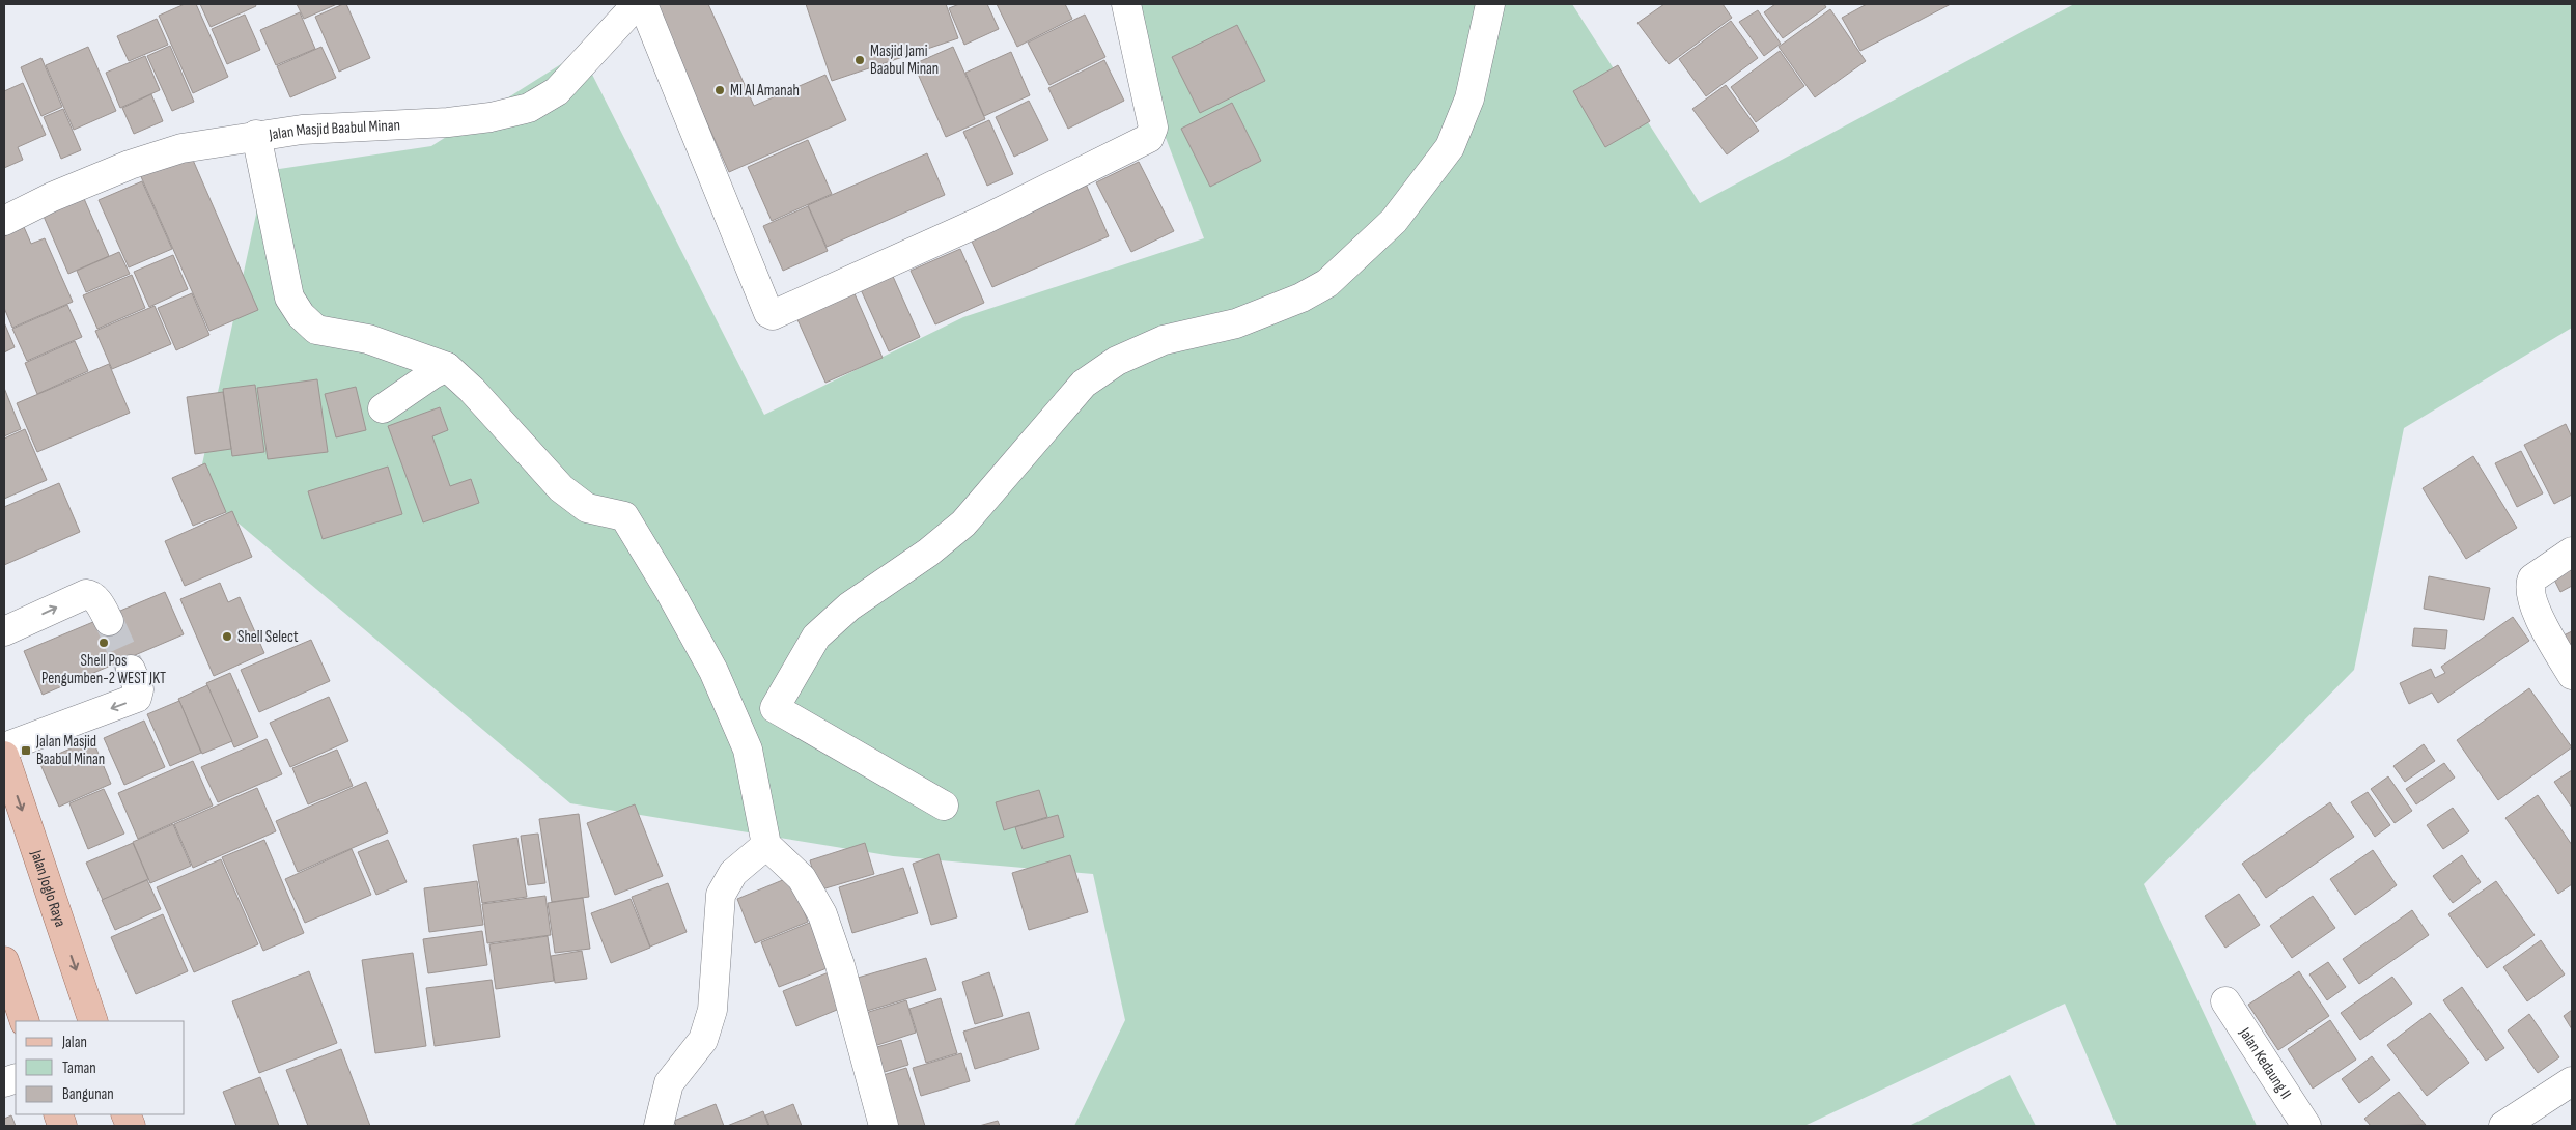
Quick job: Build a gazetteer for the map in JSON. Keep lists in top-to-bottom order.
{
  "streets": {
    "main road": ["Jalan Joglo Raya"],
    "street": ["Jalan Masjid Baabul Minan", "Jalan Kedaung II"]
  },
  "one_way": ["Jalan Joglo Raya"],
  "places": {
    "other": [
      "Masjid Jami Baabul Minan",
      "MI Al Amanah",
      "Shell Select",
      "Shell Pos Pengumben-2 WEST JKT"
    ],
    "transit": ["Jalan Masjid Baabul Minan"]
  },
  "legend": ["Jalan", "Taman", "Bangunan"]
}
